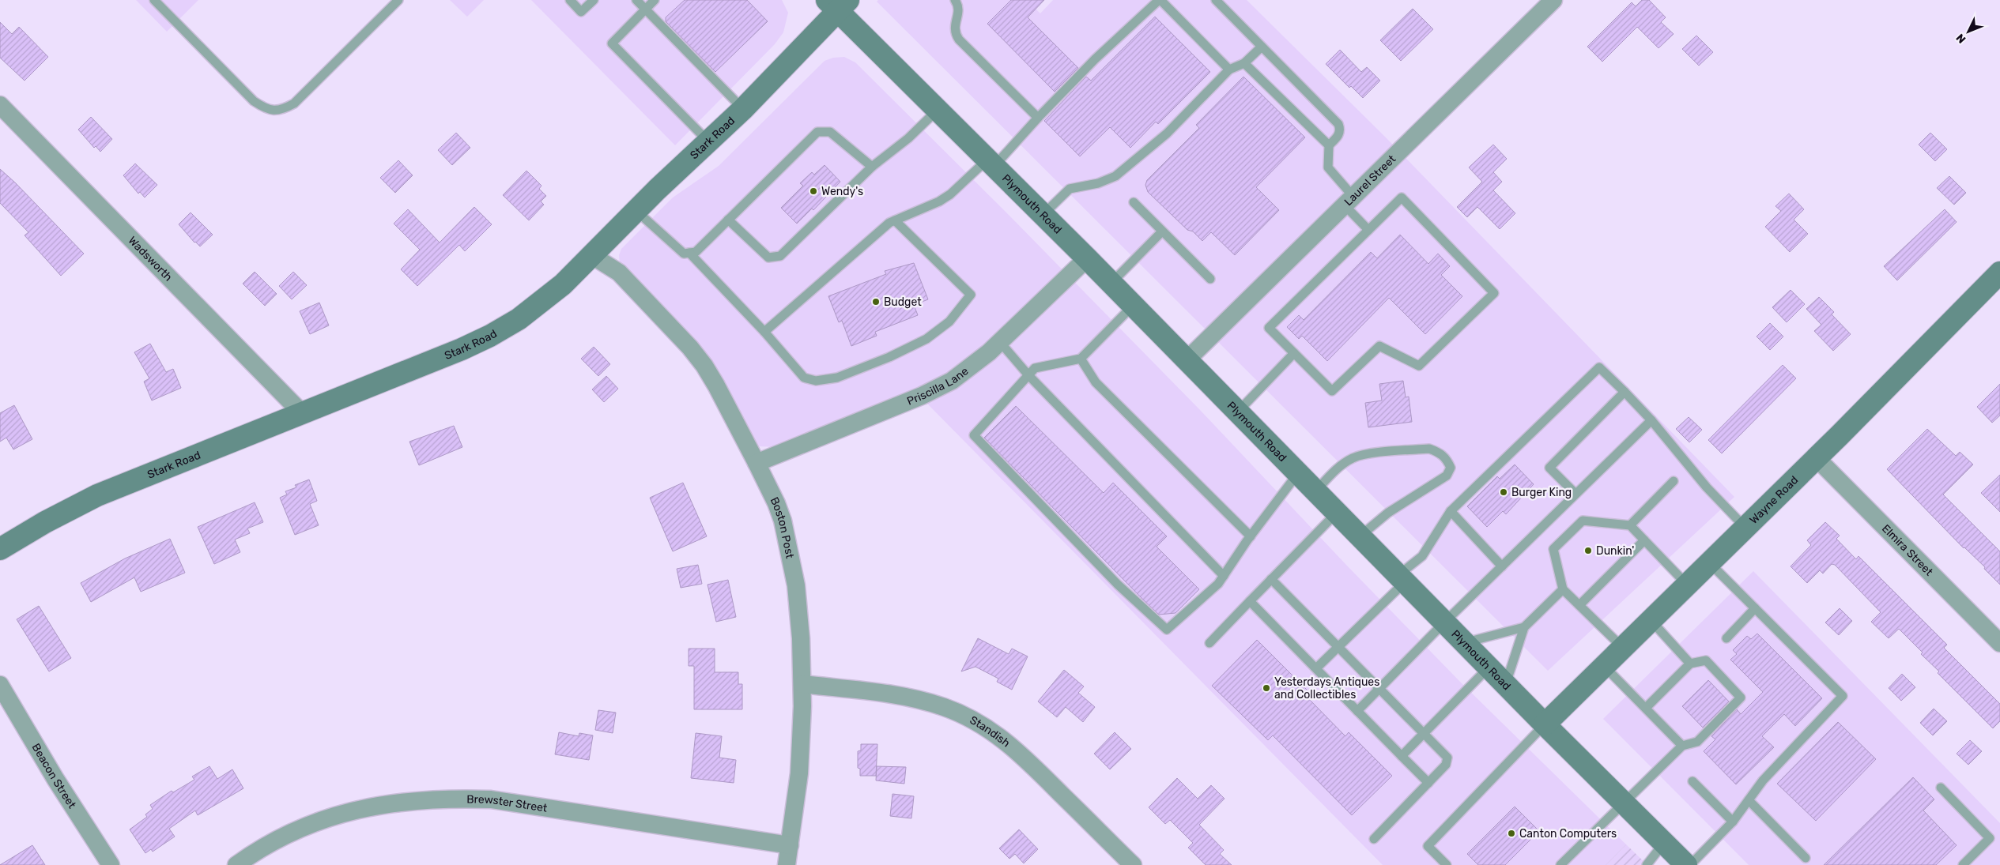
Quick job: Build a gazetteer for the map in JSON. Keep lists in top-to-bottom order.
{
  "streets": {
    "main road": ["Stark Road", "Plymouth Road", "Wayne Road"],
    "street": [
      "Laurel Street",
      "Wadsworth",
      "Priscilla Lane",
      "Boston Post",
      "Elmira Street",
      "Standish",
      "Beacon Street",
      "Brewster Street"
    ]
  },
  "crossings": [
    ["Stark Road", "Plymouth Road"],
    ["Stark Road", "Wadsworth"],
    ["Stark Road", "Boston Post"],
    ["Laurel Street", "Plymouth Road"],
    ["Plymouth Road", "Priscilla Lane"],
    ["Plymouth Road", "Wayne Road"],
    ["Priscilla Lane", "Boston Post"],
    ["Wayne Road", "Elmira Street"],
    ["Boston Post", "Standish"],
    ["Boston Post", "Brewster Street"]
  ],
  "places": [
    "Wendy's",
    "Budget",
    "Burger King",
    "Dunkin'",
    "Yesterdays Antiques and Collectibles",
    "Canton Computers"
  ],
  "north": "bottom left"
}
